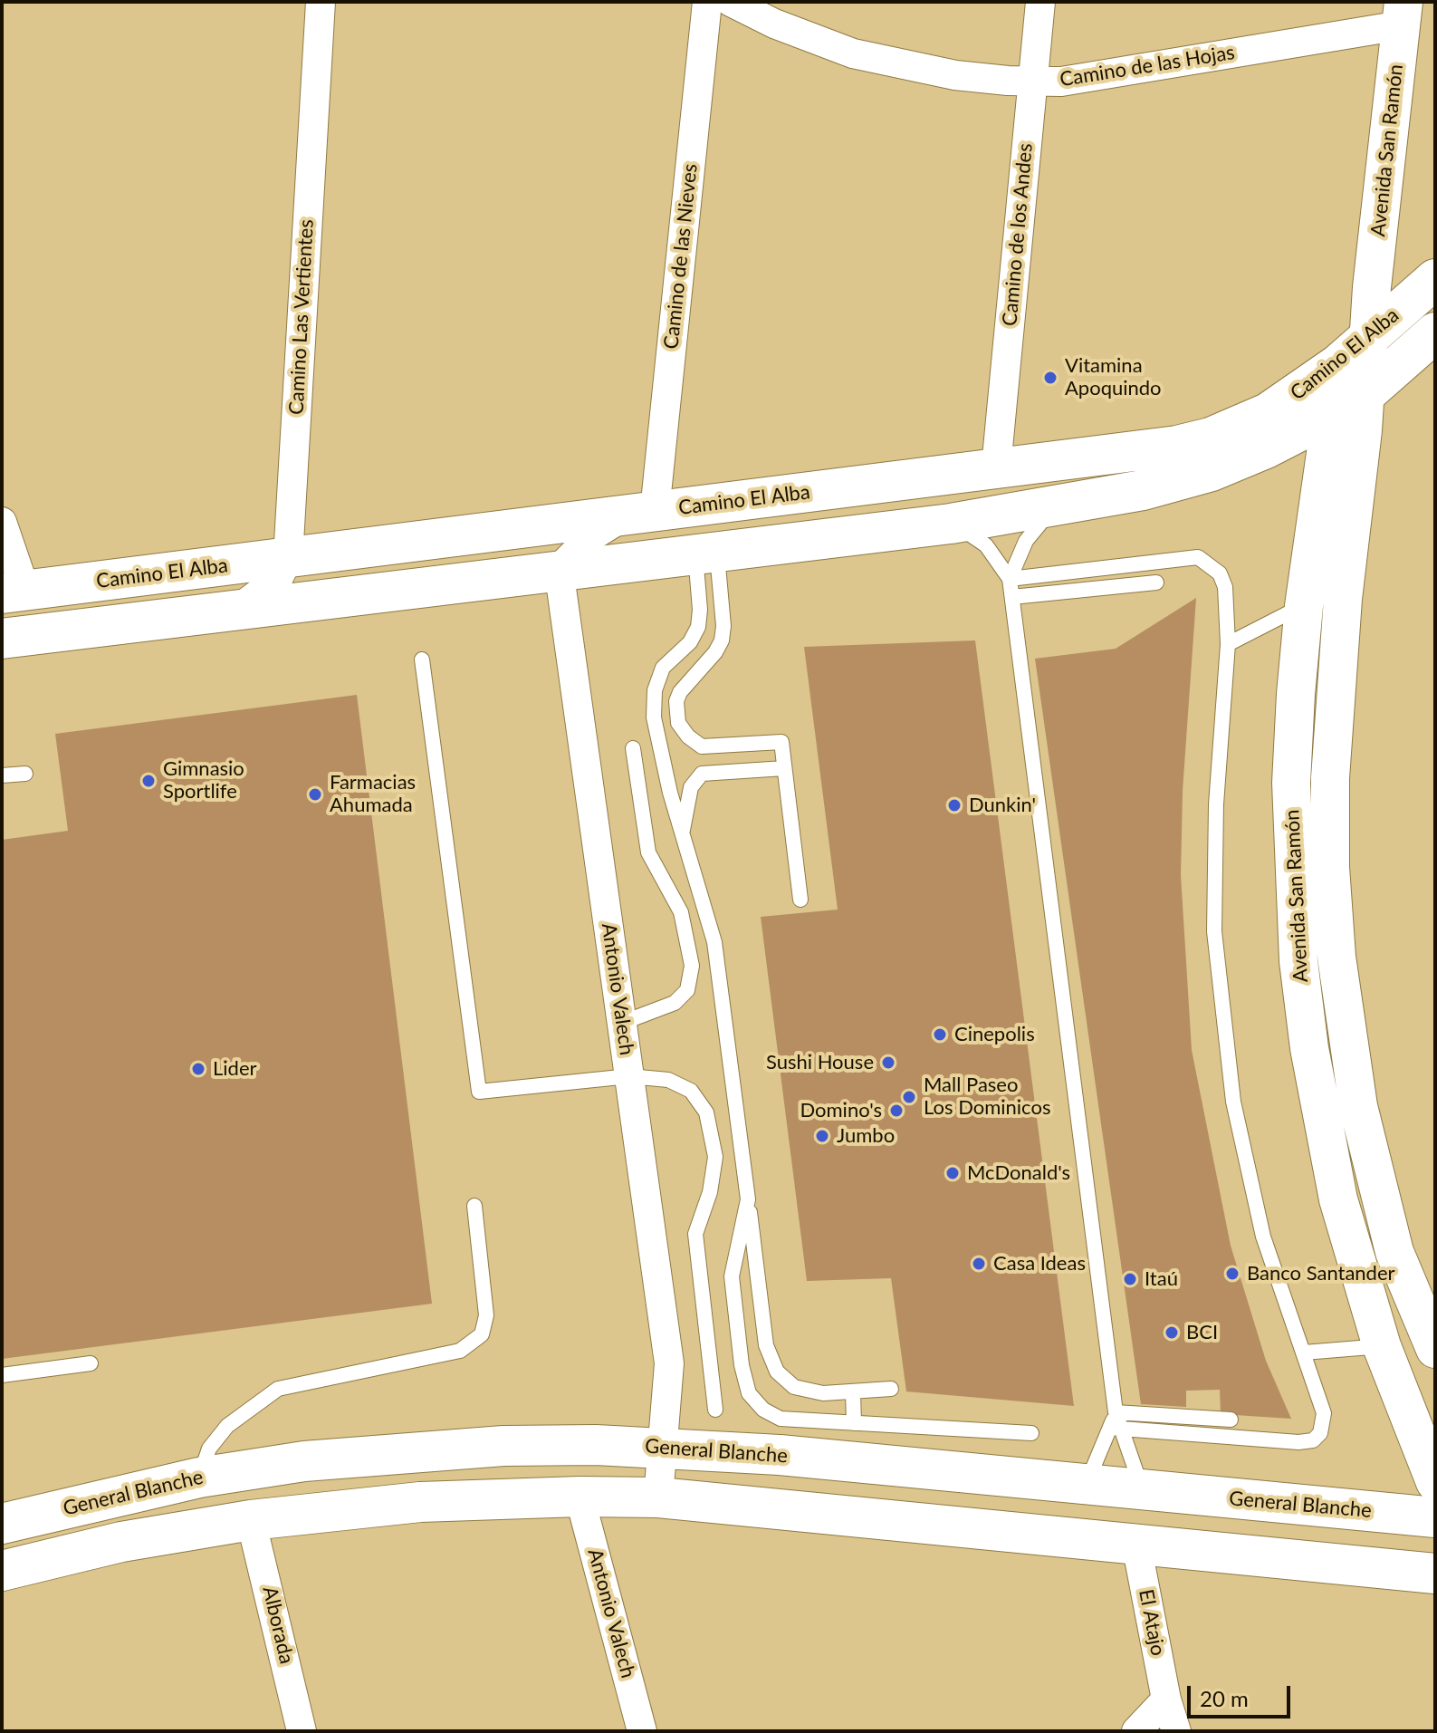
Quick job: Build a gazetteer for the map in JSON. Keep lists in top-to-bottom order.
{
  "streets": {
    "main road": ["Camino El Alba", "General Blanche"],
    "street": [
      "Camino de las Hojas",
      "Avenida San Ramón",
      "Camino de los Andes",
      "Camino de las Nieves",
      "Camino Las Vertientes",
      "Antonio Valech",
      "El Atajo",
      "Alborada"
    ]
  },
  "crossings": [
    ["Camino de las Hojas", "Avenida San Ramón"],
    ["Camino de las Hojas", "Camino de los Andes"],
    ["Avenida San Ramón", "Camino El Alba"],
    ["Camino de los Andes", "Camino El Alba"],
    ["Camino de las Nieves", "Camino El Alba"],
    ["Camino Las Vertientes", "Camino El Alba"],
    ["Camino El Alba", "Antonio Valech"],
    ["Antonio Valech", "General Blanche"]
  ],
  "places": [
    "Vitamina Apoquindo",
    "Gimnasio Sportlife",
    "Farmacias Ahumada",
    "Dunkin'",
    "Cinepolis",
    "Sushi House",
    "Lider",
    "Mall Paseo Los Dominicos",
    "Domino's",
    "Jumbo",
    "McDonald's",
    "Casa Ideas",
    "Banco Santander",
    "Itaú",
    "BCI"
  ],
  "scale_bar": "20 m"
}
